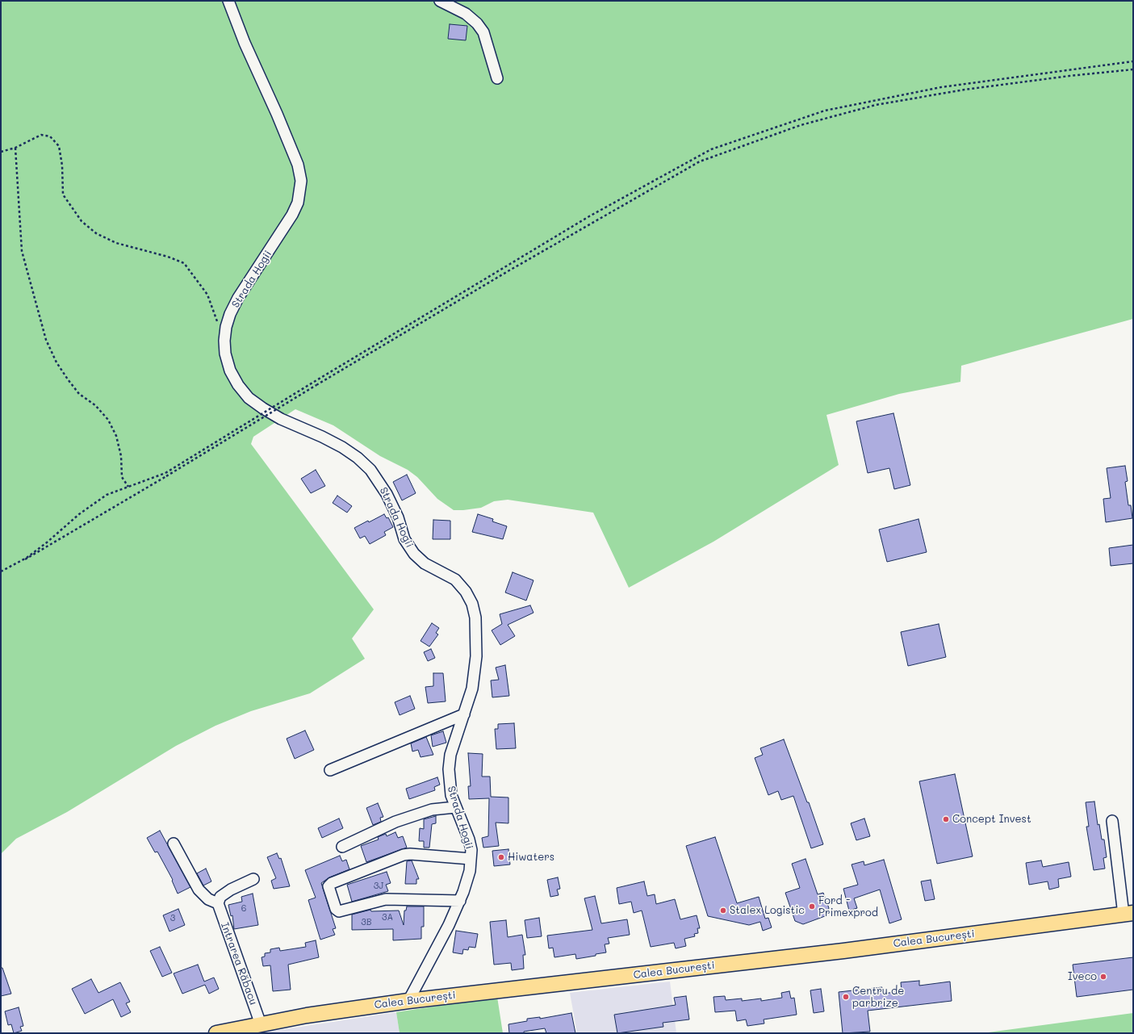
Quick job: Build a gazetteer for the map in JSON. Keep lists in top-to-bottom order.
{
  "streets": {
    "highway": ["Calea București"],
    "street": ["Strada Hogii", "Intrarea Răbacu"]
  },
  "crossings": [
    ["Strada Hogii", "Calea București"],
    ["Calea București", "Intrarea Răbacu"]
  ],
  "places": [
    "Concept Invest",
    "Hiwaters",
    "Ford - Primexprod",
    "Stalex Logistic",
    "Iveco",
    "Centru de parbrize"
  ],
  "house_numbers": [
    "3J",
    "6",
    "3A",
    "3",
    "3B"
  ]
}
